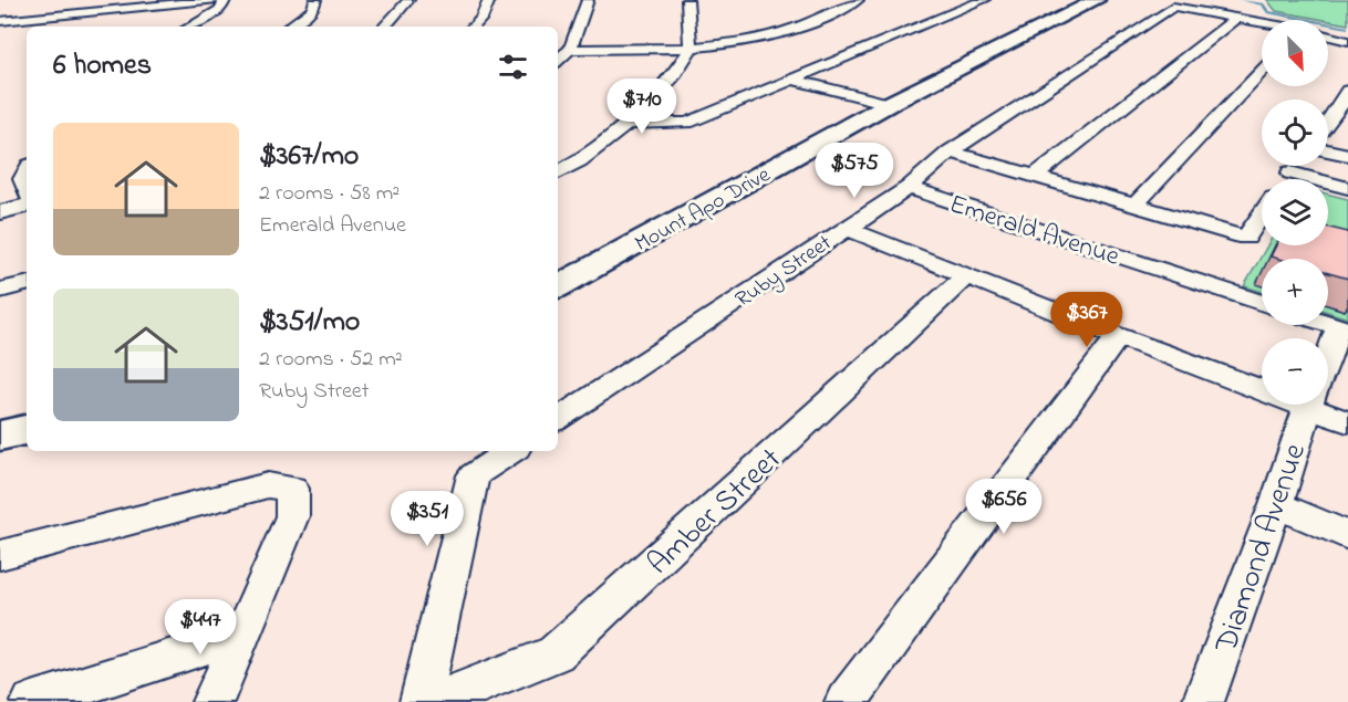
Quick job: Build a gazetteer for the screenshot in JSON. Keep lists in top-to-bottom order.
{
  "streets": {
    "street": [
      "Mount Apo Drive",
      "Emerald Avenue",
      "Ruby Street",
      "Amber Street",
      "Diamond Avenue"
    ]
  },
  "crossings": [
    ["Emerald Avenue", "Ruby Street"]
  ],
  "north": "bottom right",
  "page": {
    "map_buttons": ["+", "−"],
    "heading": "6 homes",
    "price": [
      "$710",
      "$575",
      "$367",
      "$656",
      "$351",
      "$447"
    ],
    "list": [
      {
        "name": "$367/mo",
        "note": "2 rooms · 58 m² · Emerald Avenue"
      },
      {
        "name": "$351/mo",
        "note": "2 rooms · 52 m² · Ruby Street"
      }
    ]
  }
}
